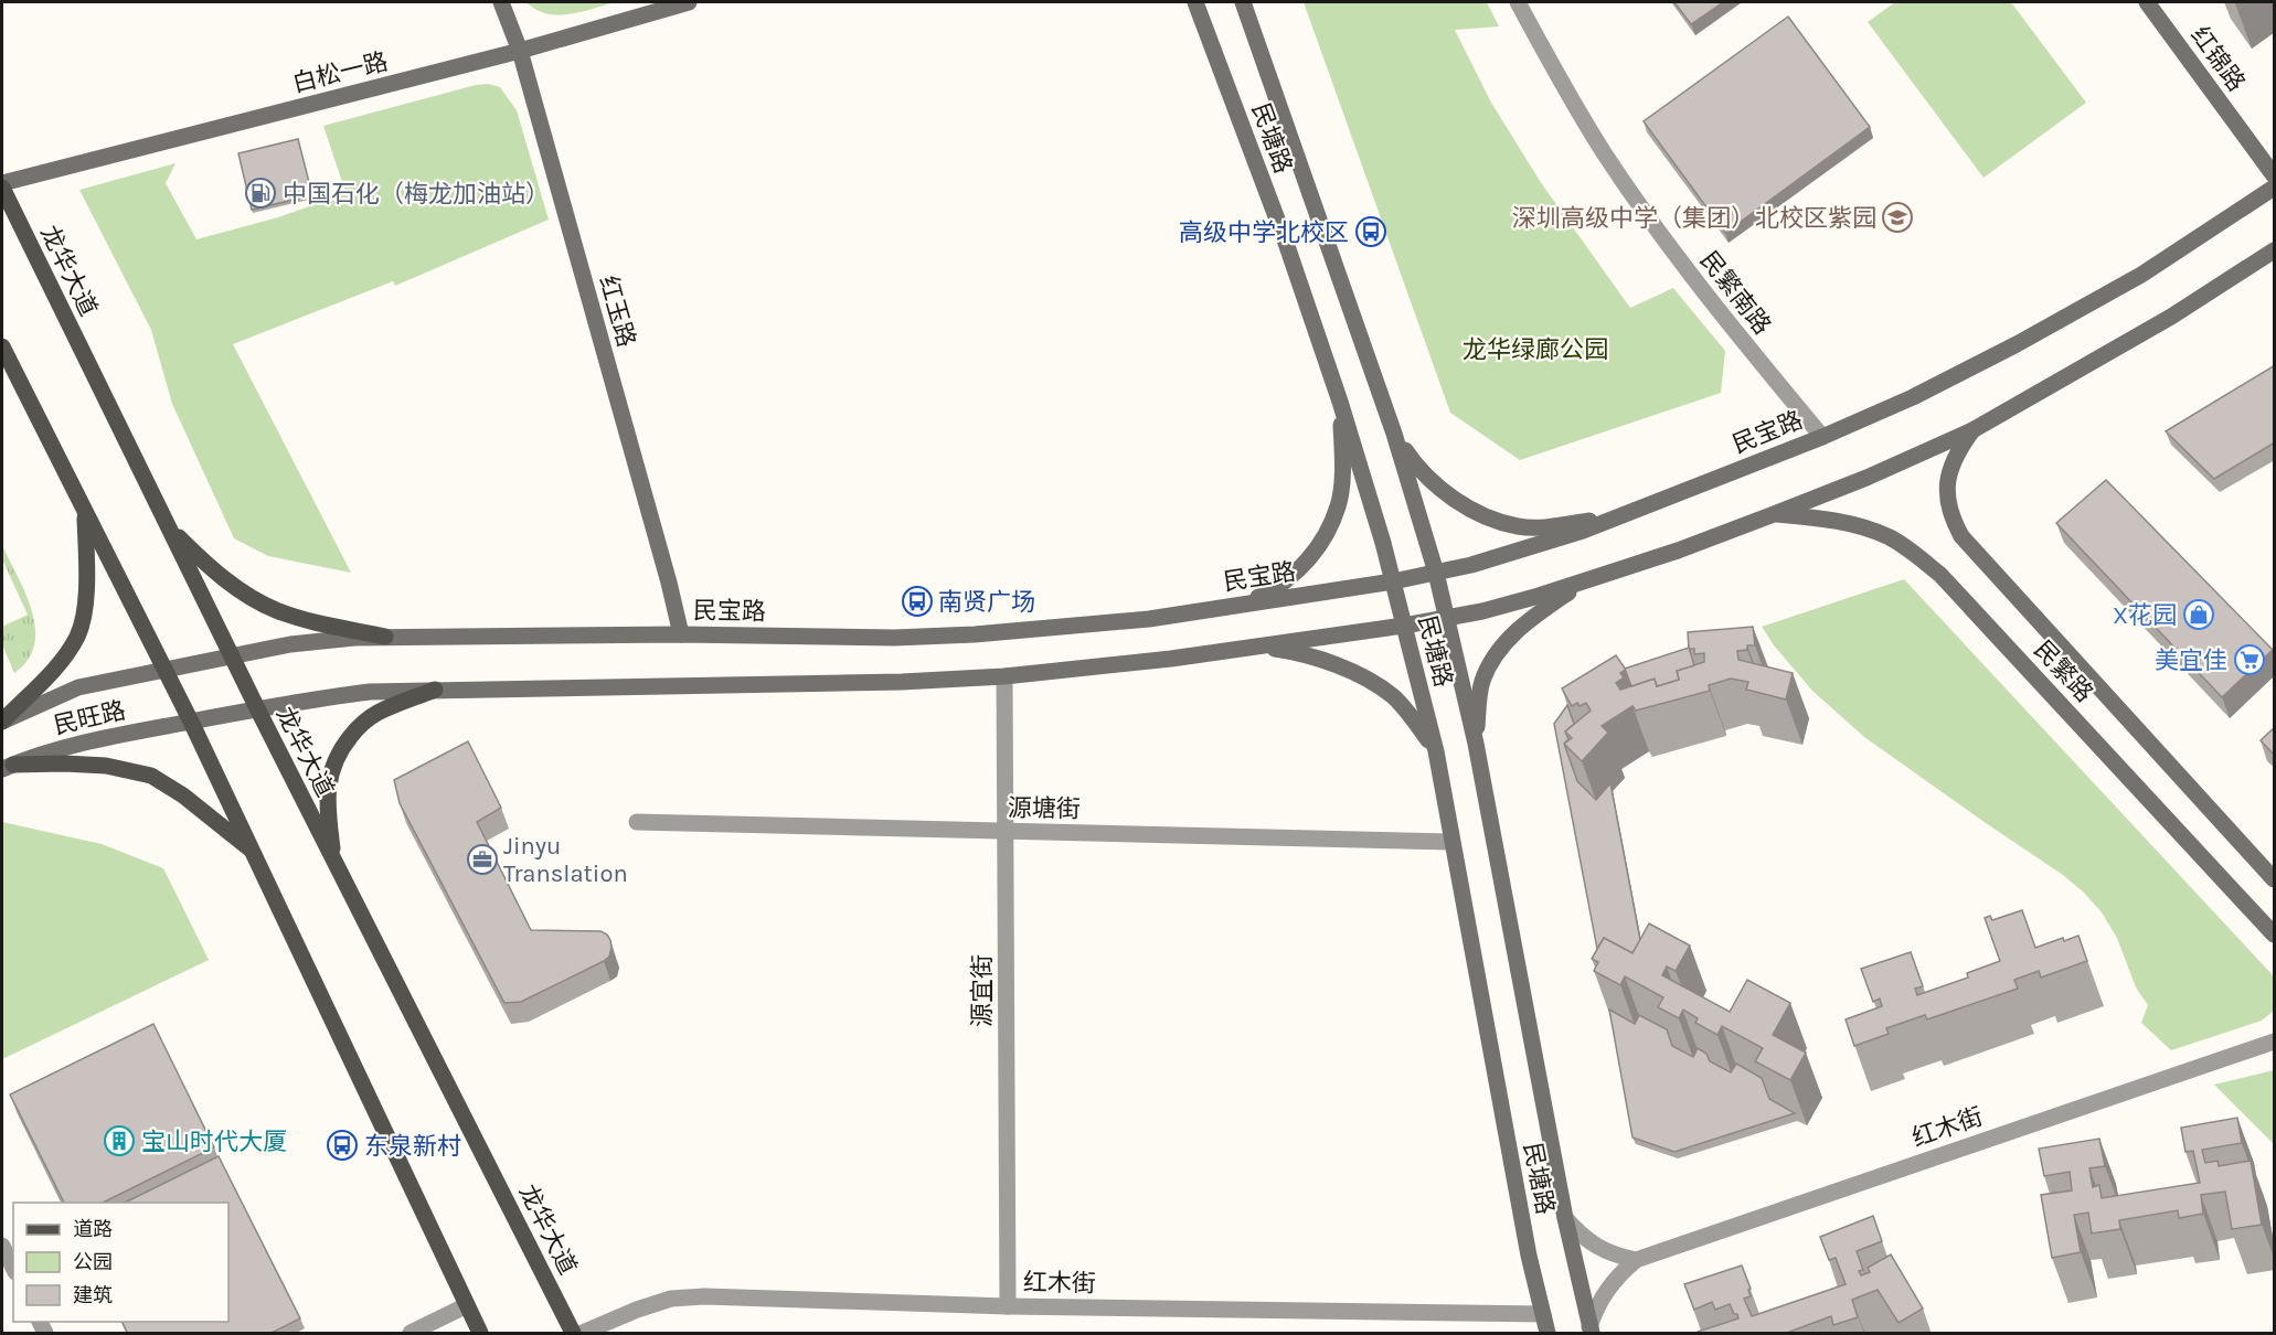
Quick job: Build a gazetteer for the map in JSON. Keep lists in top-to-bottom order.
{
  "streets": {
    "main road": [
      "红锦路",
      "白松一路",
      "民塘路",
      "龙华大道",
      "红玉路",
      "民宝路",
      "民繁路",
      "民旺路"
    ],
    "street": [
      "民繁南路",
      "源塘街",
      "源宜街",
      "红木街"
    ]
  },
  "crossings": [
    ["白松一路", "龙华大道"],
    ["白松一路", "红玉路"],
    ["民塘路", "民宝路"],
    ["民塘路", "源塘街"],
    ["民塘路", "红木街"],
    ["龙华大道", "民宝路"],
    ["民繁南路", "民宝路"],
    ["红玉路", "民宝路"],
    ["民宝路", "民旺路"],
    ["源塘街", "源宜街"],
    ["源宜街", "红木街"]
  ],
  "parks": ["龙华绿廊公园"],
  "places": {
    "fuel station": ["中国石化（梅龙加油站）"],
    "school or university": ["深圳高级中学（集团）北校区紫园"],
    "bus stop": ["高级中学北校区", "南贤广场", "东泉新村"],
    "shop": ["X花园"],
    "supermarket": ["美宜佳"],
    "office": ["Jinyu Translation"],
    "building": ["宝山时代大厦"]
  },
  "legend": ["道路", "公园", "建筑"]
}
